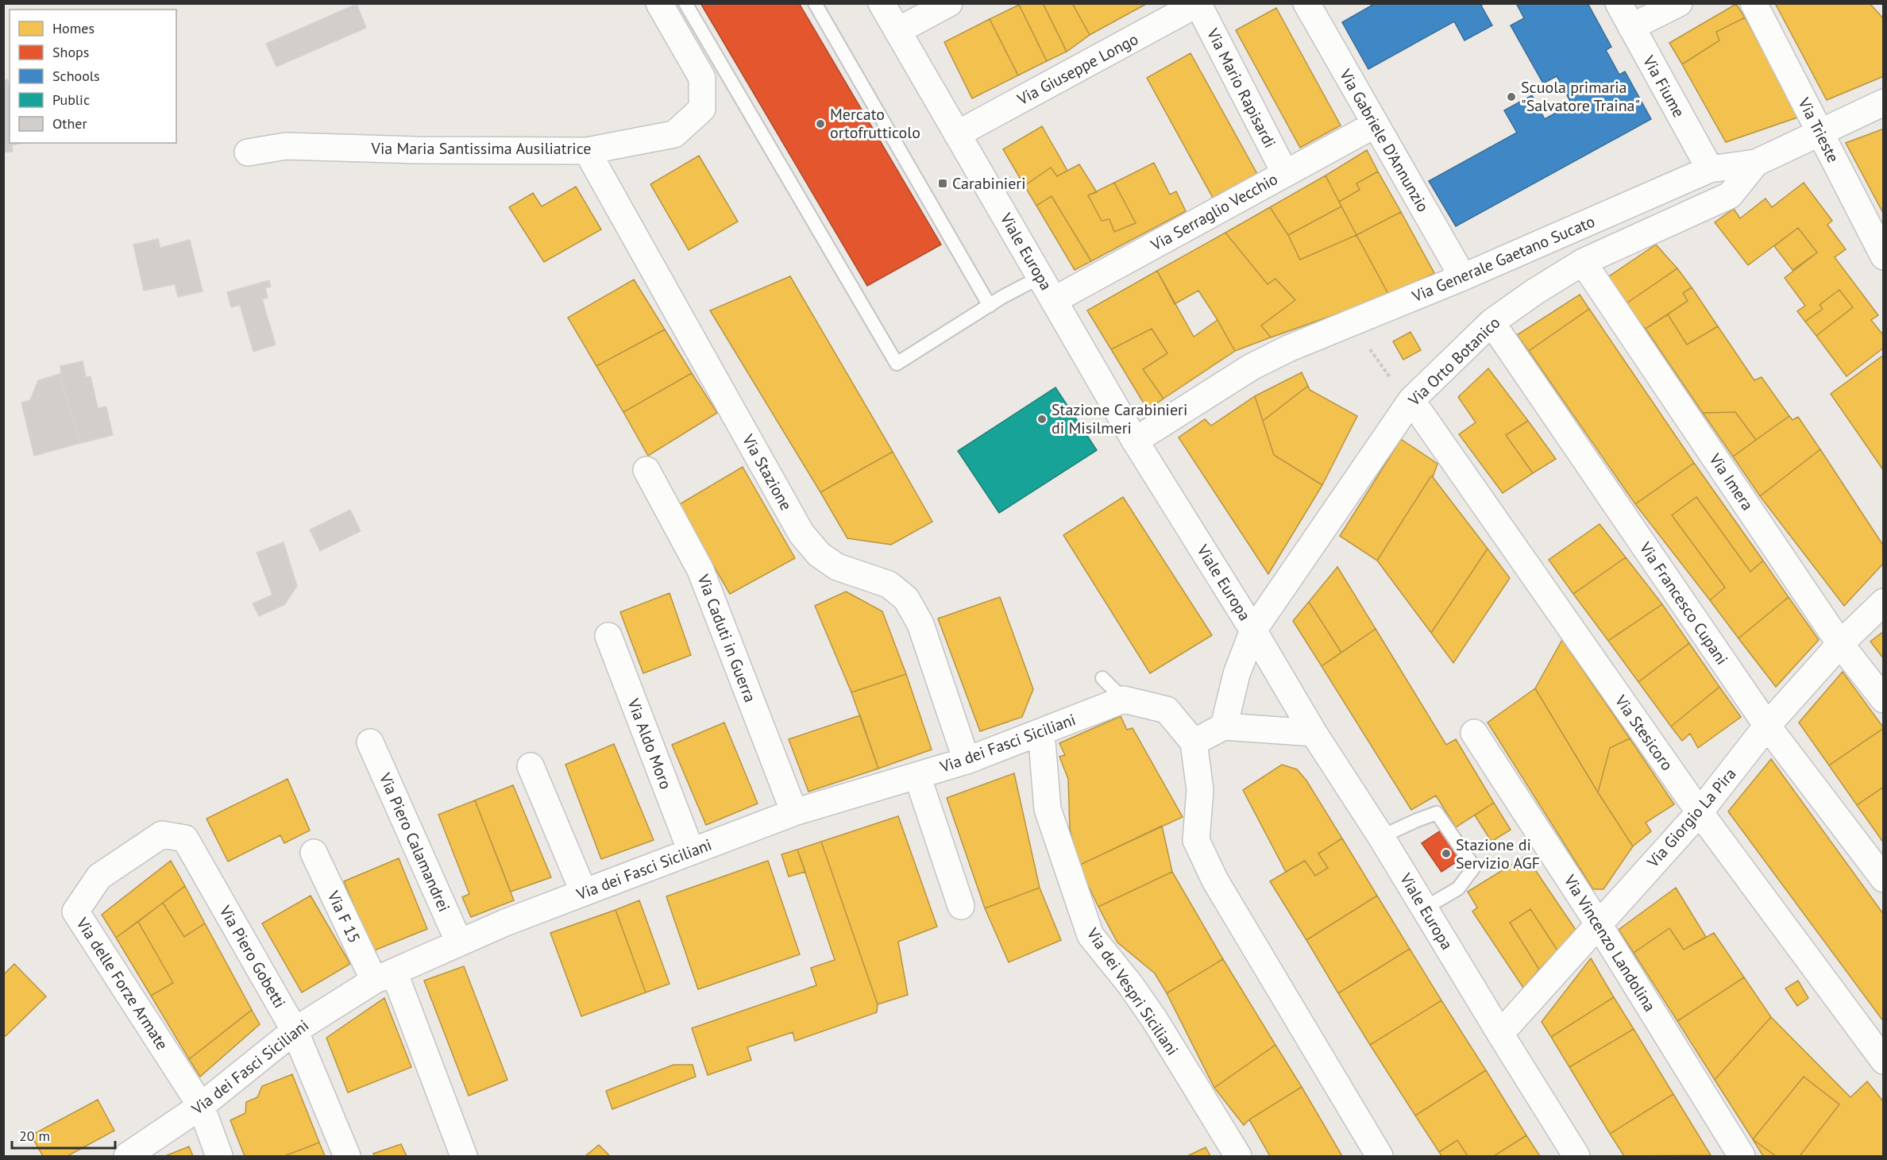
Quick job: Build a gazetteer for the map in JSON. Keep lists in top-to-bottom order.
{
  "streets": {
    "street": [
      "Via Giuseppe Longo",
      "Via Fiume",
      "Via Mario Rapisardi",
      "Via Trieste",
      "Via Gabriele D'Annunzio",
      "Via Maria Santissima Ausiliatrice",
      "Via Serraglio Vecchio",
      "Viale Europa",
      "Via Generale Gaetano Sucato",
      "Via Orto Botanico",
      "Via Stazione",
      "Via Imera",
      "Via Francesco Cupani",
      "Via Caduti in Guerra",
      "Via Stesicoro",
      "Via dei Fasci Siciliani",
      "Via Aldo Moro",
      "Via Giorgio La Pira",
      "Via Piero Calamandrei",
      "Via F 15",
      "Via Vincenzo Landolina",
      "Via Piero Gobetti",
      "Via delle Forze Armate",
      "Via dei Vespri Siciliani"
    ]
  },
  "crossings": [
    ["Via Giuseppe Longo", "Via Mario Rapisardi"],
    ["Via Giuseppe Longo", "Viale Europa"],
    ["Via Fiume", "Via Generale Gaetano Sucato"],
    ["Via Mario Rapisardi", "Via Serraglio Vecchio"],
    ["Via Trieste", "Via Generale Gaetano Sucato"],
    ["Via Gabriele D'Annunzio", "Via Serraglio Vecchio"],
    ["Via Gabriele D'Annunzio", "Via Generale Gaetano Sucato"],
    ["Via Maria Santissima Ausiliatrice", "Via Stazione"],
    ["Via Serraglio Vecchio", "Viale Europa"],
    ["Viale Europa", "Via Generale Gaetano Sucato"],
    ["Viale Europa", "Via Orto Botanico"],
    ["Viale Europa", "Via Giorgio La Pira"],
    ["Via Generale Gaetano Sucato", "Via Orto Botanico"],
    ["Via Orto Botanico", "Via Imera"],
    ["Via Orto Botanico", "Via Francesco Cupani"],
    ["Via Orto Botanico", "Via Stesicoro"],
    ["Via Stazione", "Via dei Fasci Siciliani"],
    ["Via Imera", "Via Giorgio La Pira"],
    ["Via Francesco Cupani", "Via Giorgio La Pira"],
    ["Via Caduti in Guerra", "Via dei Fasci Siciliani"],
    ["Via Stesicoro", "Via Giorgio La Pira"],
    ["Via dei Fasci Siciliani", "Via Aldo Moro"],
    ["Via dei Fasci Siciliani", "Via Piero Calamandrei"],
    ["Via dei Fasci Siciliani", "Via F 15"],
    ["Via dei Fasci Siciliani", "Via Piero Gobetti"],
    ["Via dei Fasci Siciliani", "Via delle Forze Armate"],
    ["Via dei Fasci Siciliani", "Via dei Vespri Siciliani"],
    ["Via Giorgio La Pira", "Via Vincenzo Landolina"],
    ["Via Piero Gobetti", "Via delle Forze Armate"]
  ],
  "places": {
    "other": [
      "Scuola primaria \"Salvatore Traina\"",
      "Mercato ortofrutticolo",
      "Stazione Carabinieri di Misilmeri",
      "Stazione di Servizio AGF"
    ],
    "transit": ["Carabinieri"]
  },
  "legend": [
    "Homes",
    "Shops",
    "Schools",
    "Public",
    "Other"
  ],
  "scale_bar": "20 m"
}
